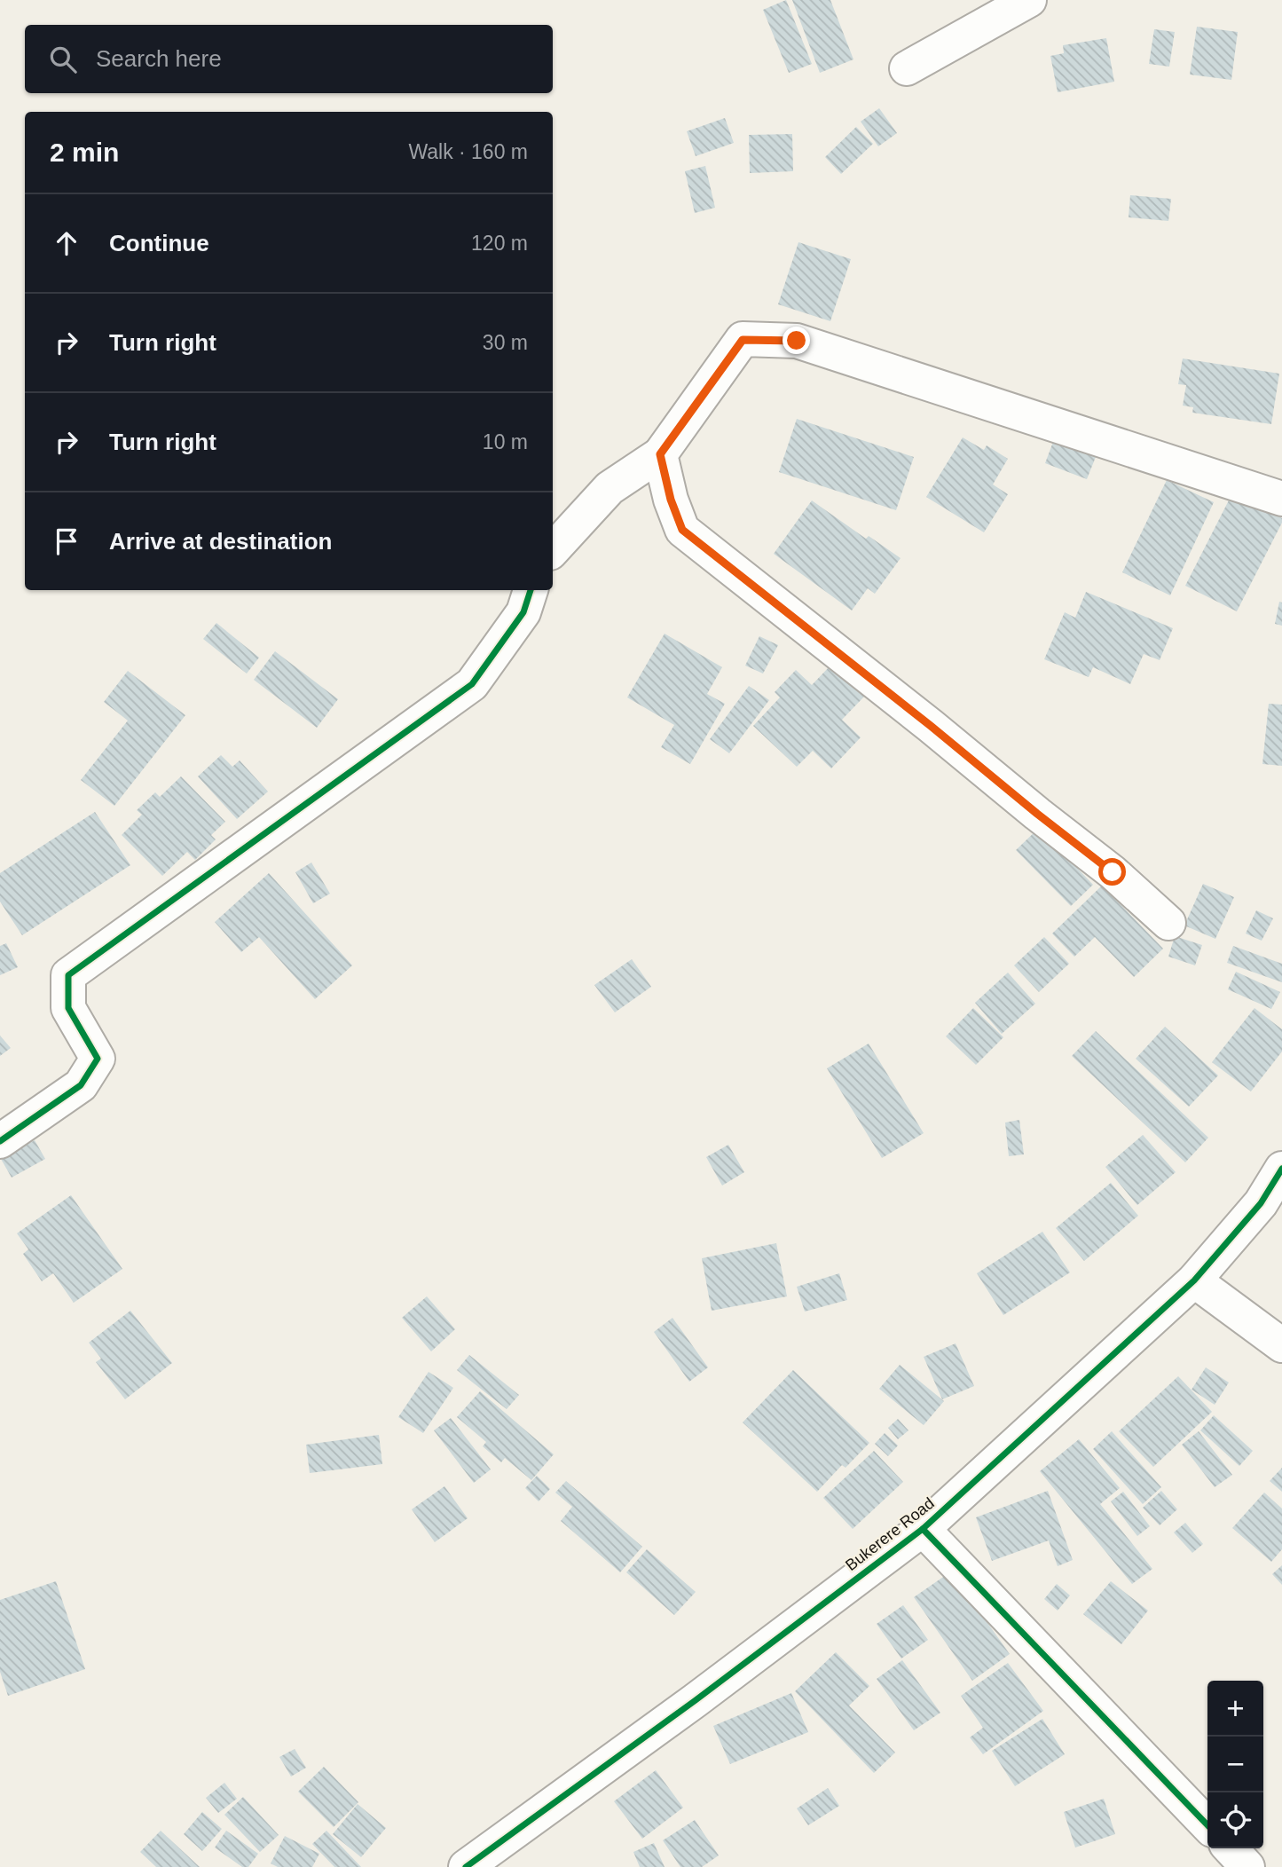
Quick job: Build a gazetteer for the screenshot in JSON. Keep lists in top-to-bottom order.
{
  "streets": {
    "street": ["Bukerere Road"]
  },
  "page": {
    "search": "Search here",
    "heading": ["2 min", "Walk · 160 m"],
    "list": [
      ["Continue", "120 m"],
      ["Turn right", "30 m"],
      ["Turn right", "10 m"],
      "Arrive at destination"
    ],
    "map_buttons": ["+", "−"]
  }
}
